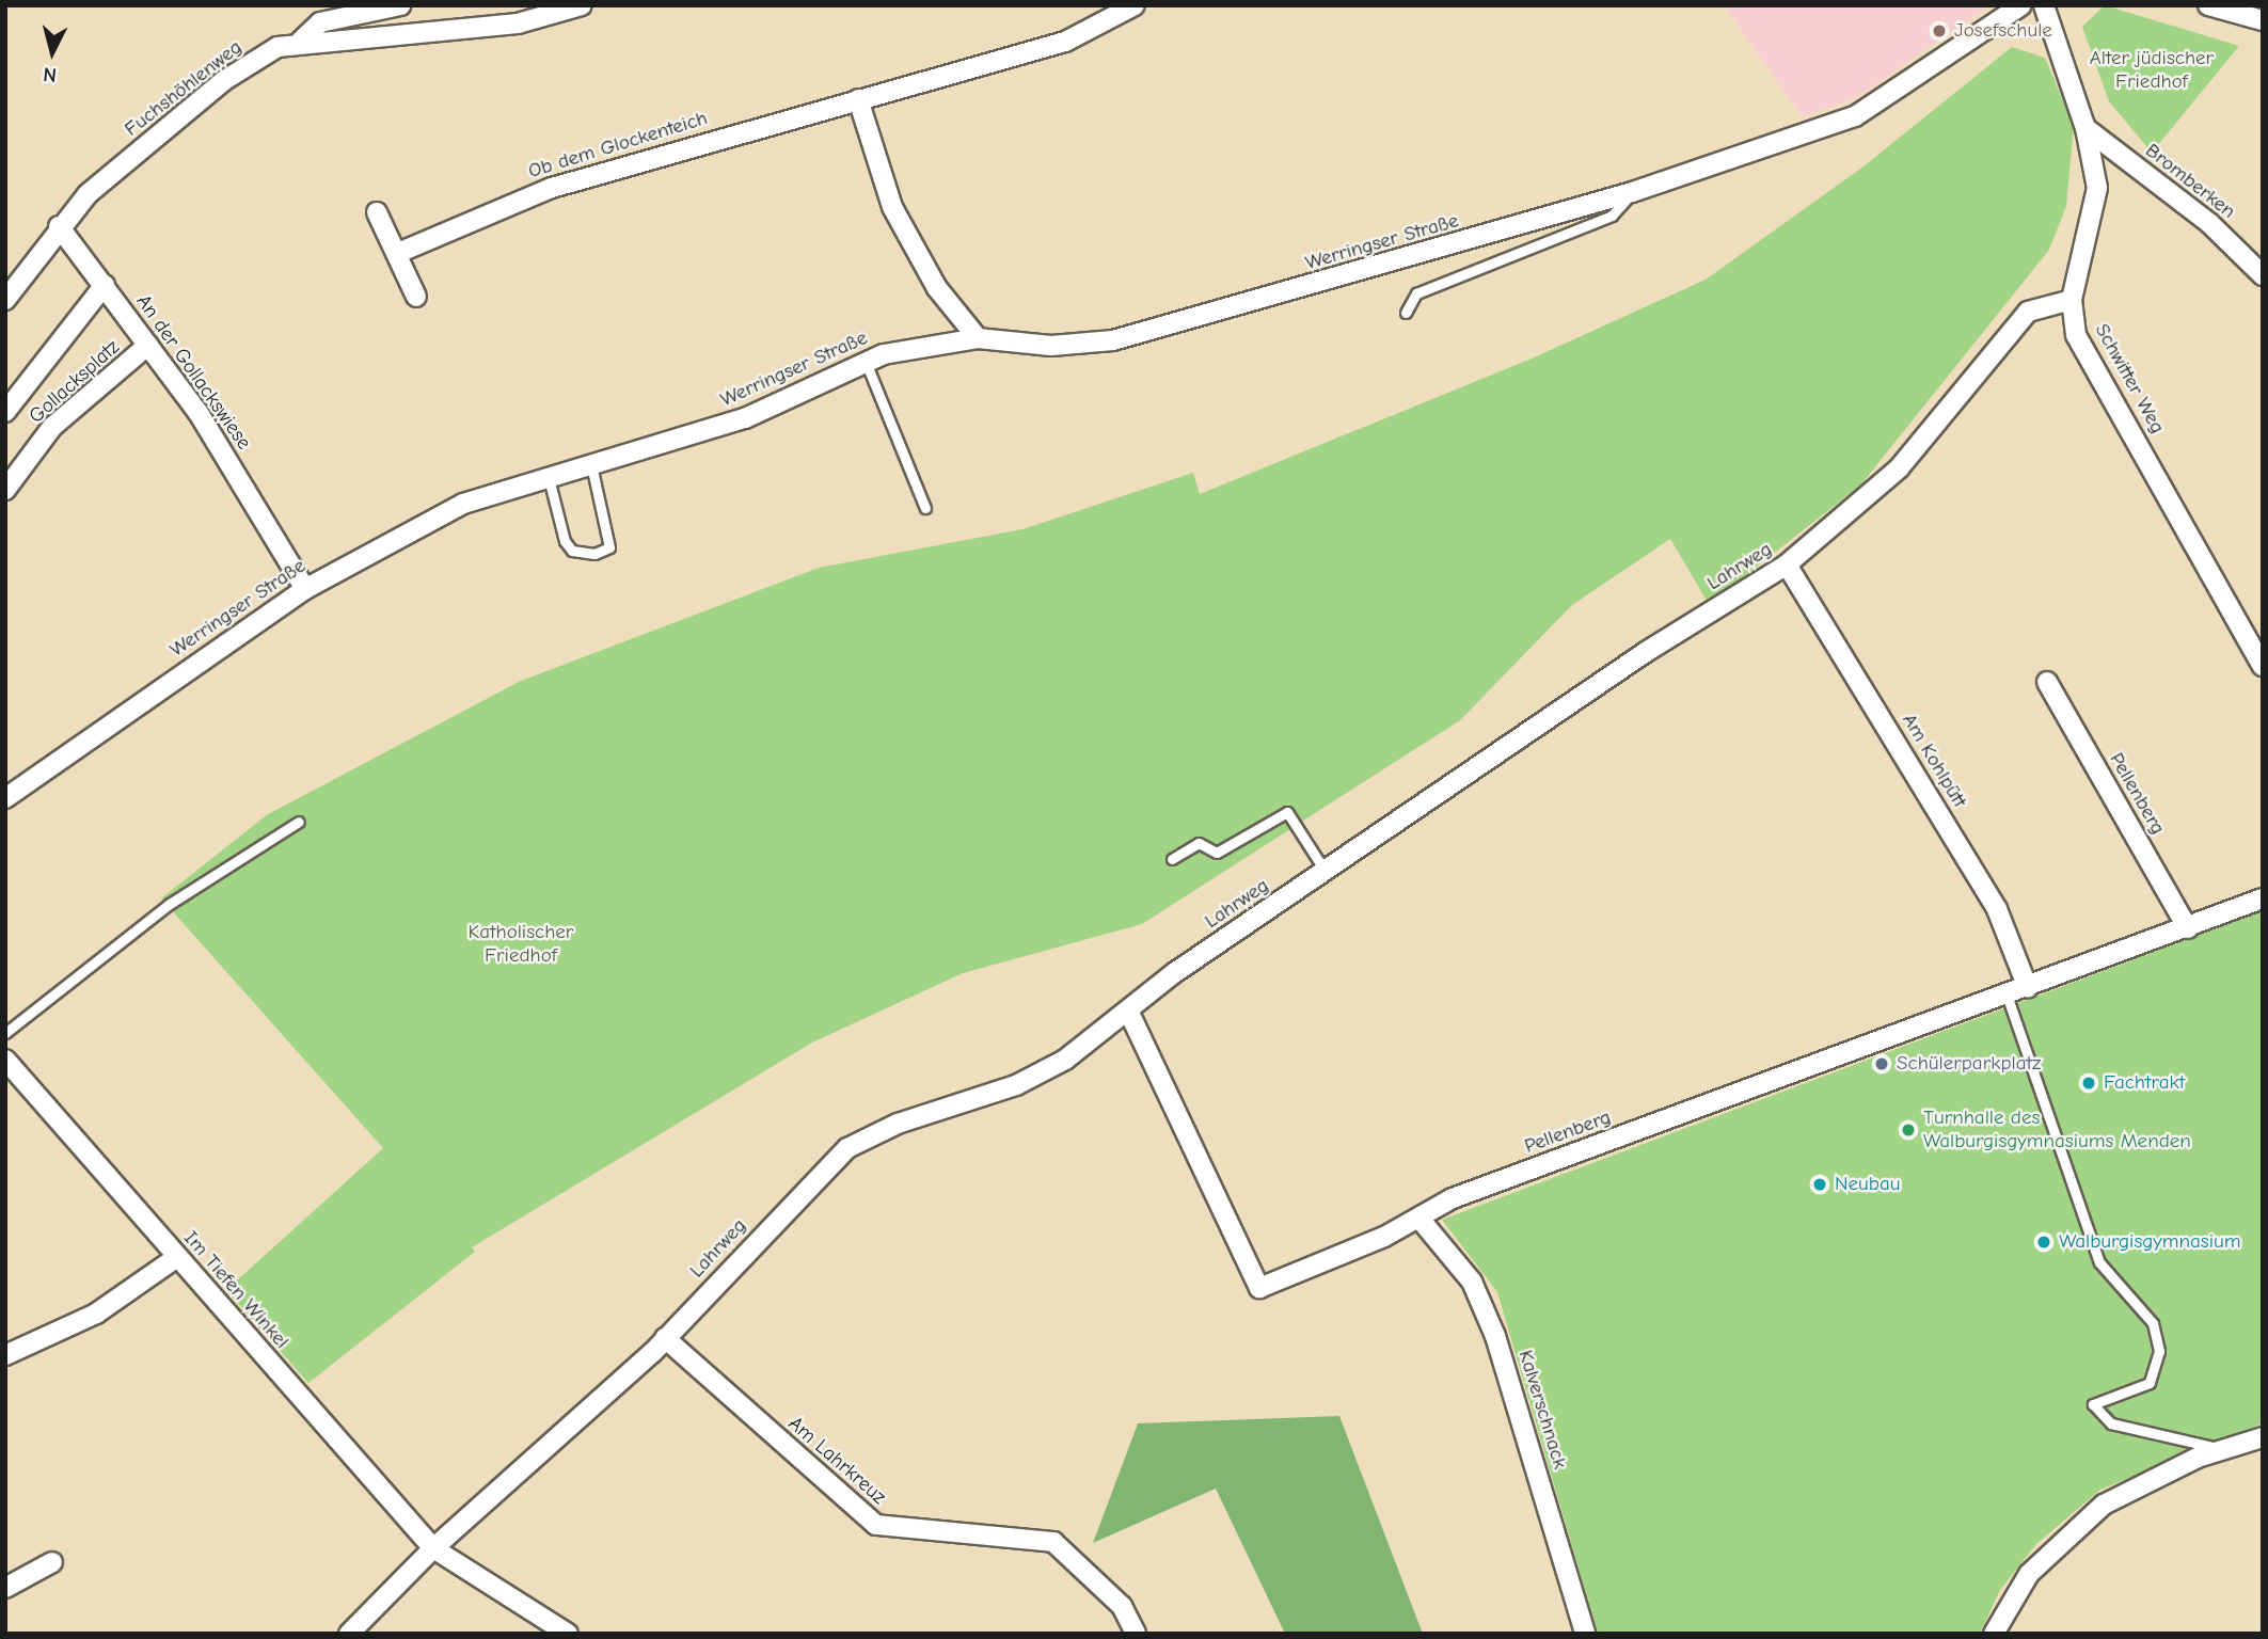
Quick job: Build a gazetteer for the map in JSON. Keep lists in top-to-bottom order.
{
  "streets": {
    "street": [
      "Fuchshöhlenweg",
      "Ob dem Glockenteich",
      "Bromberken",
      "Werringser Straße",
      "An der Gollackswiese",
      "Schwitter Weg",
      "Gollacksplatz",
      "Lahrweg",
      "Am Kohlpütt",
      "Pellenberg",
      "Im Tiefen Winkel",
      "Kalverschnack",
      "Am Lahrkreuz"
    ]
  },
  "crossings": [
    ["Fuchshöhlenweg", "An der Gollackswiese"],
    ["Bromberken", "Schwitter Weg"],
    ["Werringser Straße", "An der Gollackswiese"],
    ["An der Gollackswiese", "Gollacksplatz"],
    ["Schwitter Weg", "Lahrweg"],
    ["Lahrweg", "Am Kohlpütt"],
    ["Lahrweg", "Pellenberg"],
    ["Lahrweg", "Im Tiefen Winkel"],
    ["Lahrweg", "Am Lahrkreuz"],
    ["Am Kohlpütt", "Pellenberg"],
    ["Pellenberg", "Kalverschnack"]
  ],
  "parks": ["Alter jüdischer Friedhof", "Katholischer Friedhof"],
  "places": [
    "Josefschule",
    "Schülerparkplatz",
    "Fachtrakt",
    "Turnhalle des Walburgisgymnasiums Menden",
    "Neubau",
    "Walburgisgymnasium"
  ],
  "north": "bottom"
}
